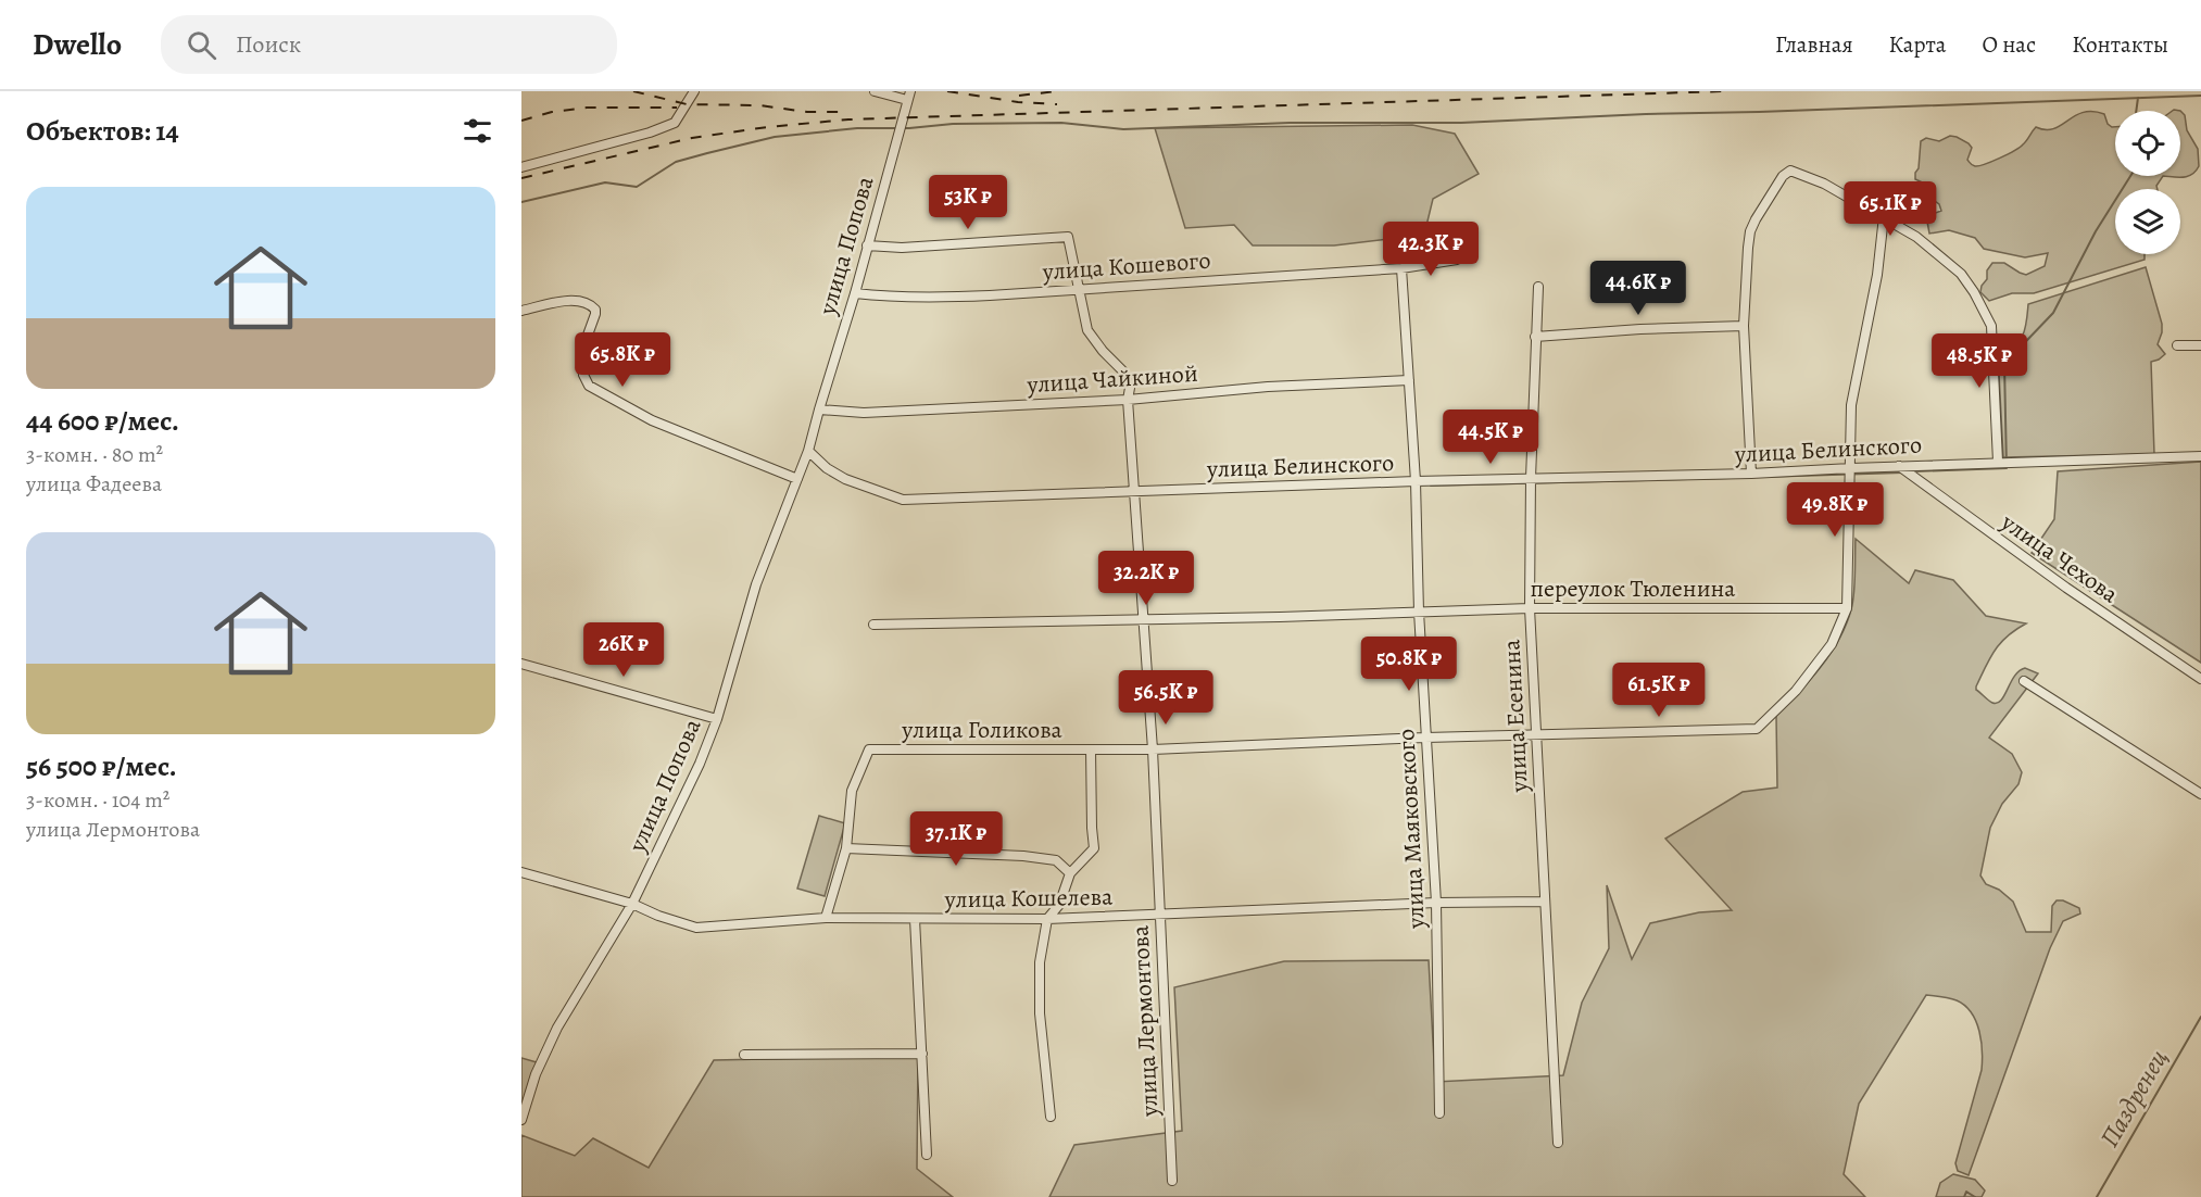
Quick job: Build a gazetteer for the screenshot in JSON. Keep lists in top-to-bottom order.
{
  "streets": {
    "street": [
      "улица Попова",
      "улица Кошевого",
      "улица Чайкиной",
      "улица Белинского",
      "улица Чехова",
      "переулок Тюленина",
      "улица Есенина",
      "улица Голикова",
      "улица Маяковского",
      "улица Кошелева",
      "улица Лермонтова"
    ]
  },
  "crossings": [
    ["улица Попова", "улица Кошевого"],
    ["улица Попова", "улица Чайкиной"],
    ["улица Попова", "улица Белинского"],
    ["улица Попова", "улица Кошелева"],
    ["улица Попова", "улица Лермонтова"],
    ["улица Кошевого", "улица Маяковского"],
    ["улица Кошевого", "улица Лермонтова"],
    ["улица Чайкиной", "улица Маяковского"],
    ["улица Чайкиной", "улица Лермонтова"],
    ["улица Белинского", "улица Чехова"],
    ["улица Белинского", "улица Есенина"],
    ["улица Белинского", "улица Маяковского"],
    ["улица Белинского", "улица Лермонтова"],
    ["переулок Тюленина", "улица Есенина"],
    ["переулок Тюленина", "улица Голикова"],
    ["переулок Тюленина", "улица Маяковского"],
    ["переулок Тюленина", "улица Лермонтова"],
    ["улица Есенина", "улица Голикова"],
    ["улица Есенина", "улица Кошелева"],
    ["улица Голикова", "улица Маяковского"],
    ["улица Голикова", "улица Кошелева"],
    ["улица Голикова", "улица Лермонтова"],
    ["улица Маяковского", "улица Кошелева"],
    ["улица Кошелева", "улица Лермонтова"]
  ],
  "water": ["Паздренец"],
  "page": {
    "header": "Dwello",
    "search": "Поиск",
    "nav": [
      "Главная",
      "Карта",
      "О нас",
      "Контакты"
    ],
    "heading": "Объектов: 14",
    "list": [
      {
        "name": "44 600 ₽/мес.",
        "note": "3-комн. · 80 m² · улица Фадеева"
      },
      {
        "name": "56 500 ₽/мес.",
        "note": "3-комн. · 104 m² · улица Лермонтова"
      }
    ],
    "price": [
      "53K ₽",
      "65.1K ₽",
      "42.3K ₽",
      "44.6K ₽",
      "65.8K ₽",
      "48.5K ₽",
      "44.5K ₽",
      "49.8K ₽",
      "32.2K ₽",
      "26K ₽",
      "50.8K ₽",
      "61.5K ₽",
      "56.5K ₽",
      "37.1K ₽"
    ]
  }
}
